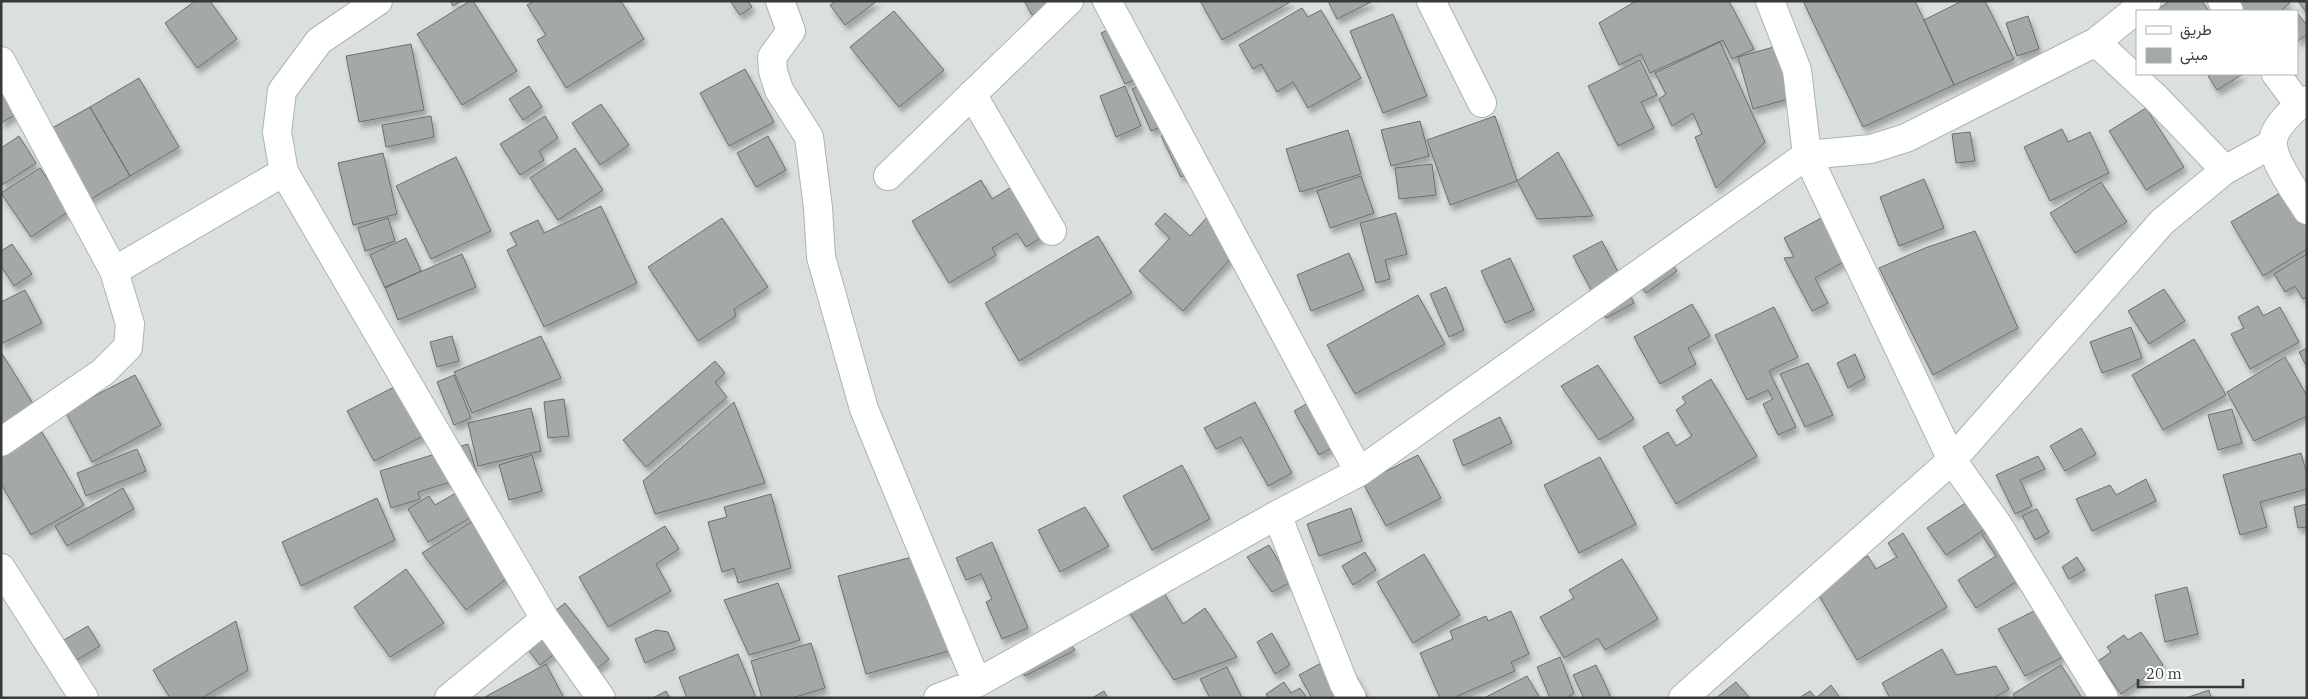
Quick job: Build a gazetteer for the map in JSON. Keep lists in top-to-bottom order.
{
  "legend": ["طريق", "مبنى"],
  "scale_bar": "20 m"
}
